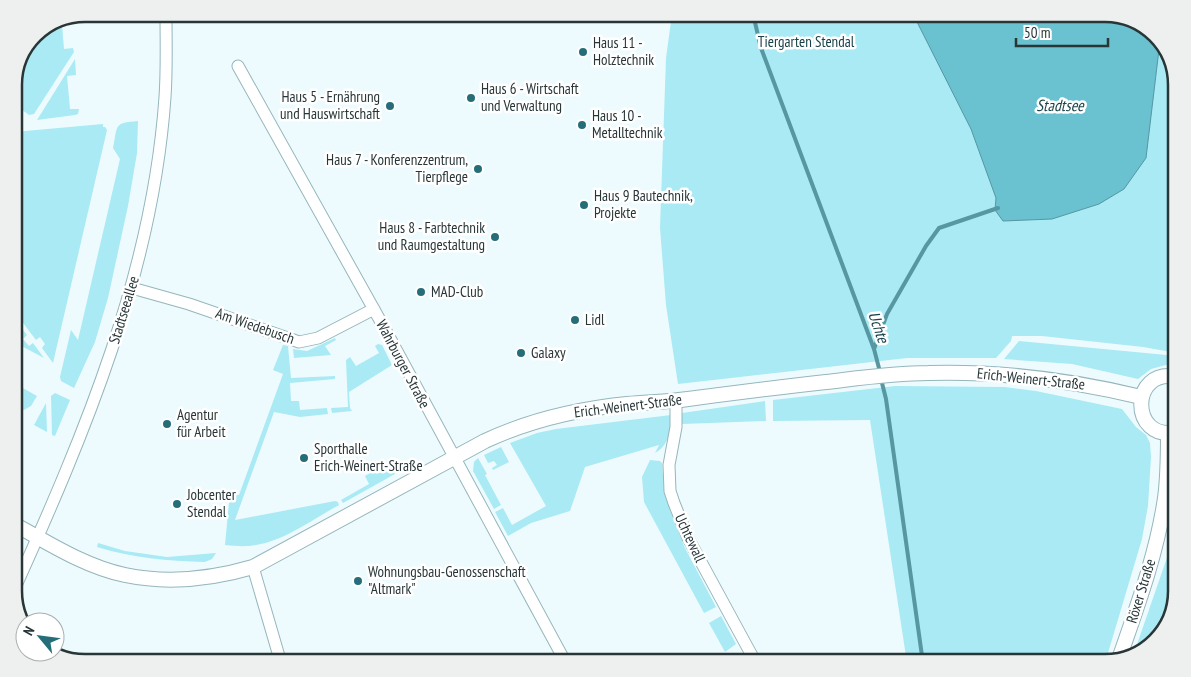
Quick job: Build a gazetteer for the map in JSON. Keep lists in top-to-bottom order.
{
  "streets": {
    "street": [
      "Stadtseeallee",
      "Am Wiedebusch",
      "Wahrburger Straße",
      "Erich-Weinert-Straße",
      "Uchtewall",
      "Röxer Straße"
    ]
  },
  "crossings": [
    ["Stadtseeallee", "Am Wiedebusch"],
    ["Stadtseeallee", "Erich-Weinert-Straße"],
    ["Am Wiedebusch", "Wahrburger Straße"],
    ["Wahrburger Straße", "Erich-Weinert-Straße"],
    ["Erich-Weinert-Straße", "Uchtewall"]
  ],
  "water": ["Stadtsee", "Uchte"],
  "parks": ["Tiergarten Stendal"],
  "places": [
    "Haus 11 - Holztechnik",
    "Haus 6 - Wirtschaft und Verwaltung",
    "Haus 5 - Ernährung und Hauswirtschaft",
    "Haus 10 - Metalltechnik",
    "Haus 7 - Konferenzzentrum, Tierpflege",
    "Haus 9 Bautechnik, Projekte",
    "Haus 8 - Farbtechnik und Raumgestaltung",
    "MAD-Club",
    "Lidl",
    "Galaxy",
    "Agentur für Arbeit",
    "Sporthalle Erich-Weinert-Straße",
    "Jobcenter Stendal",
    "Wohnungsbau-Genossenschaft \"Altmark\""
  ],
  "scale_bar": "50 m",
  "north": "top left"
}
